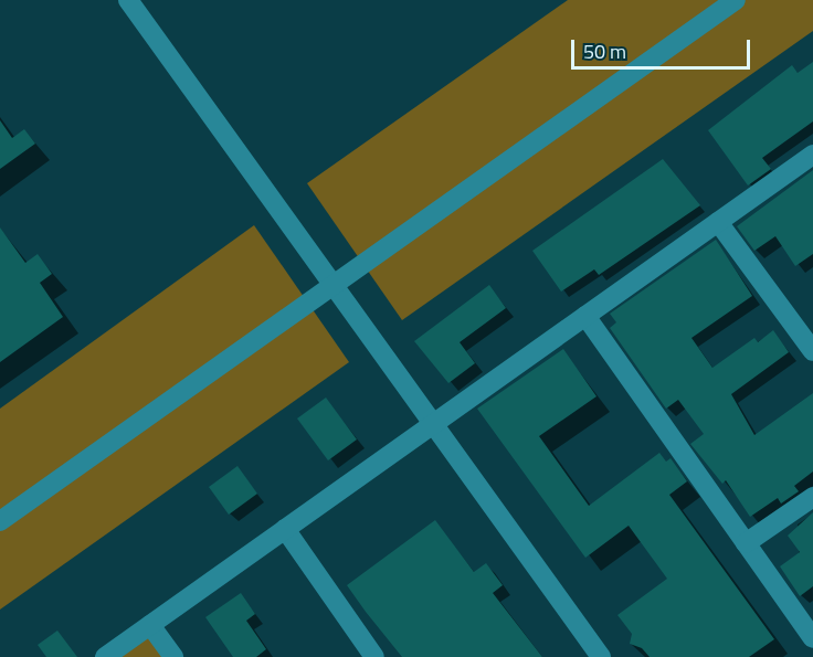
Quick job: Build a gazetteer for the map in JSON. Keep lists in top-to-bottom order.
{
  "scale_bar": "50 m"
}
